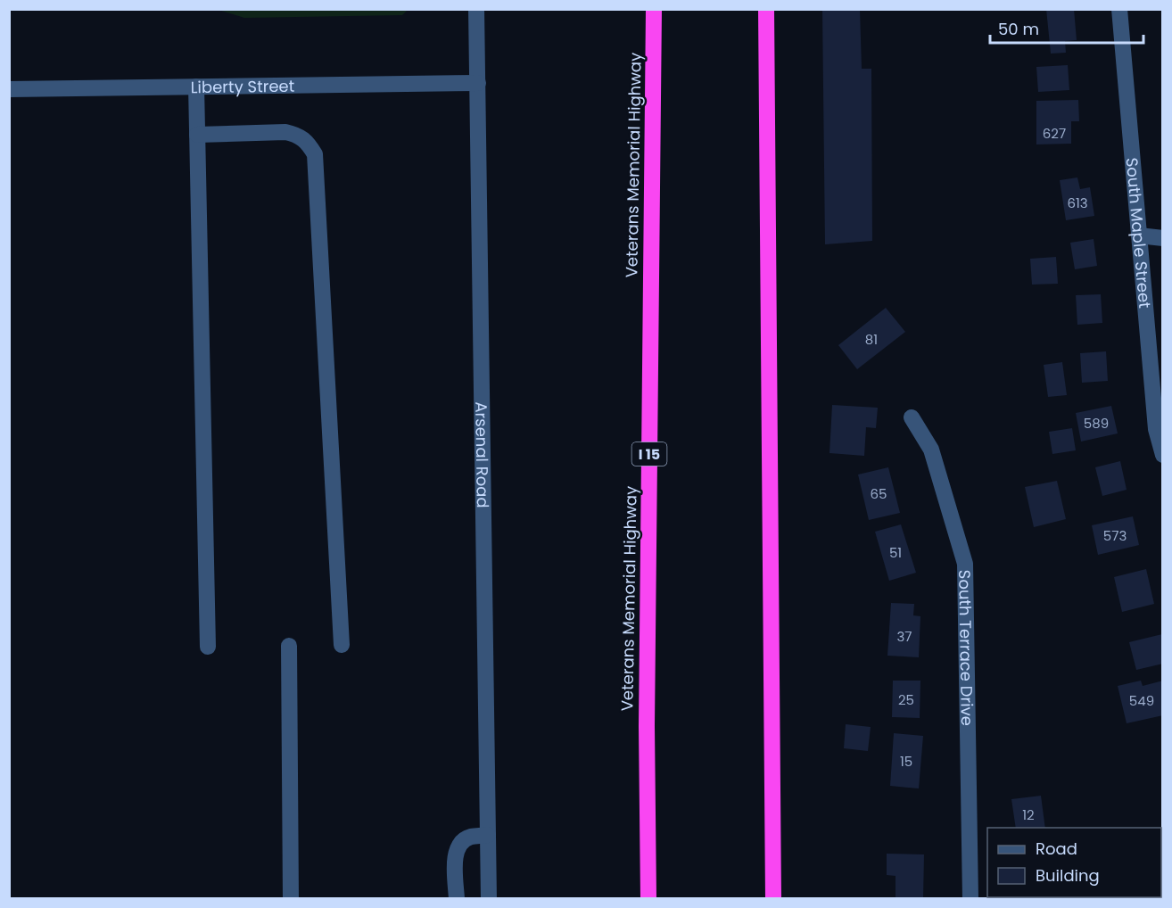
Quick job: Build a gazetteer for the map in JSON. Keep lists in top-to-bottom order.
{
  "streets": {
    "highway": ["Veterans Memorial Highway", "I 15"],
    "street": [
      "Liberty Street",
      "South Maple Street",
      "Arsenal Road",
      "South Terrace Drive"
    ]
  },
  "crossings": [
    ["Liberty Street", "Arsenal Road"]
  ],
  "house_numbers": [
    "627",
    "613",
    "81",
    "589",
    "65",
    "573",
    "51",
    "37",
    "25",
    "549",
    "15",
    "12"
  ],
  "legend": ["Road", "Building"],
  "scale_bar": "50 m"
}
